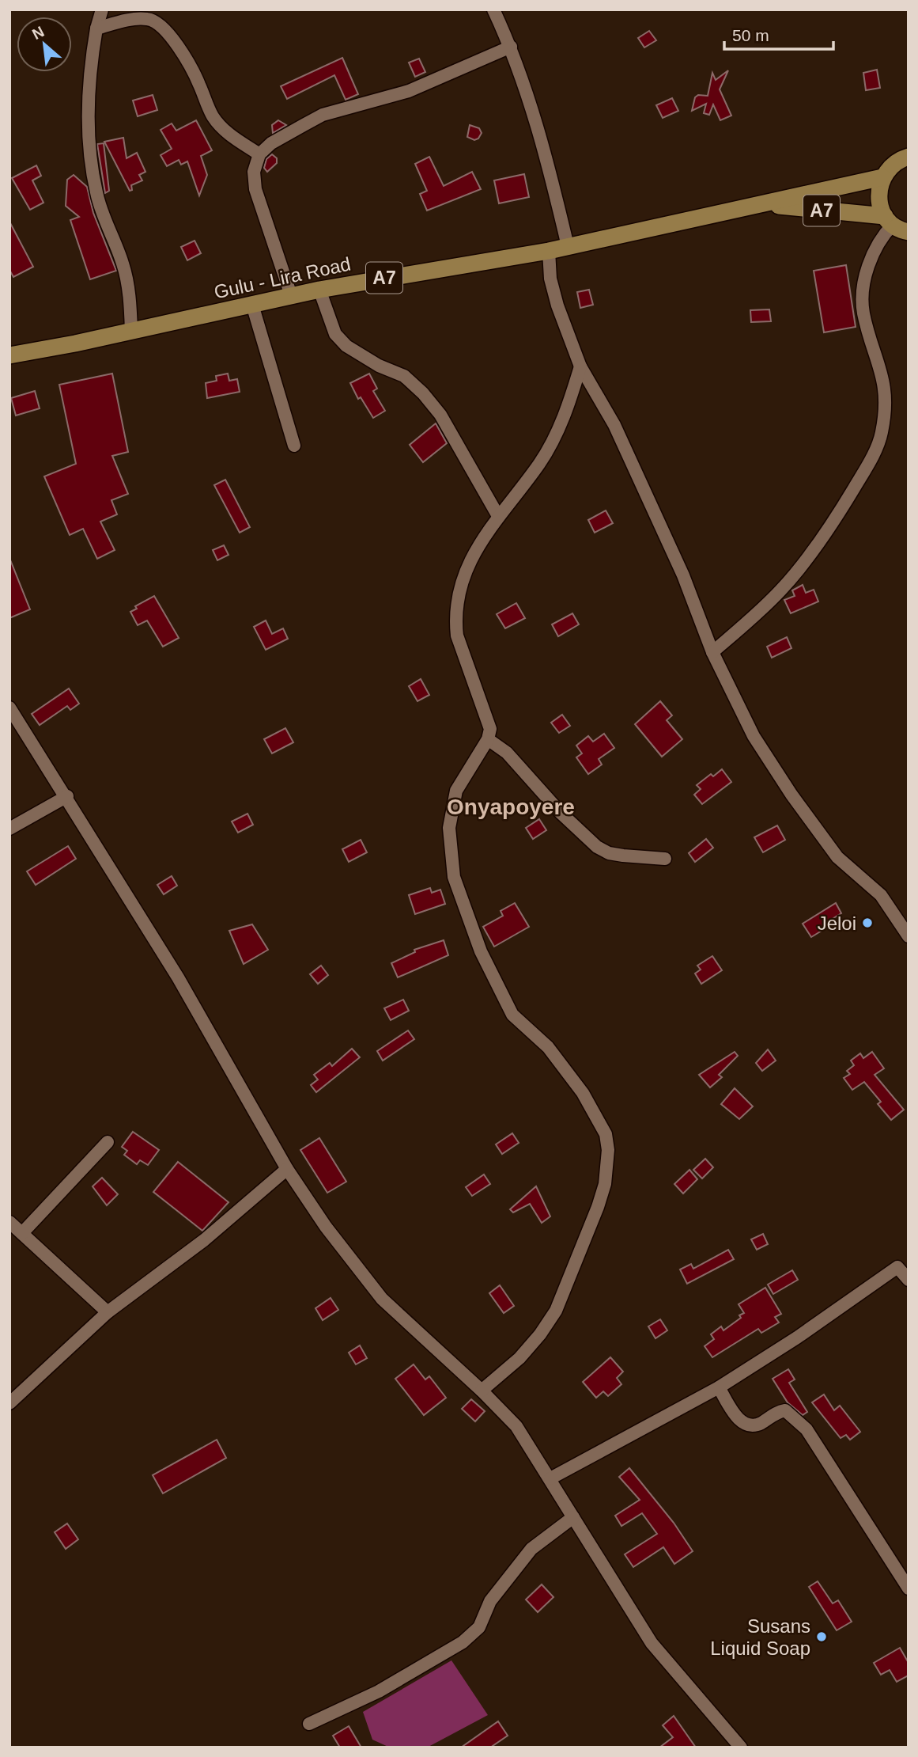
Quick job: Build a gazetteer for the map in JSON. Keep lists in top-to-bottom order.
{
  "streets": {
    "main road": ["A7", "Gulu - Lira Road"]
  },
  "crossings": [
    ["A7", "Gulu - Lira Road"]
  ],
  "districts": ["Onyapoyere"],
  "places": ["Jeloi", "Susans Liquid Soap"],
  "scale_bar": "50 m",
  "north": "top left"
}
